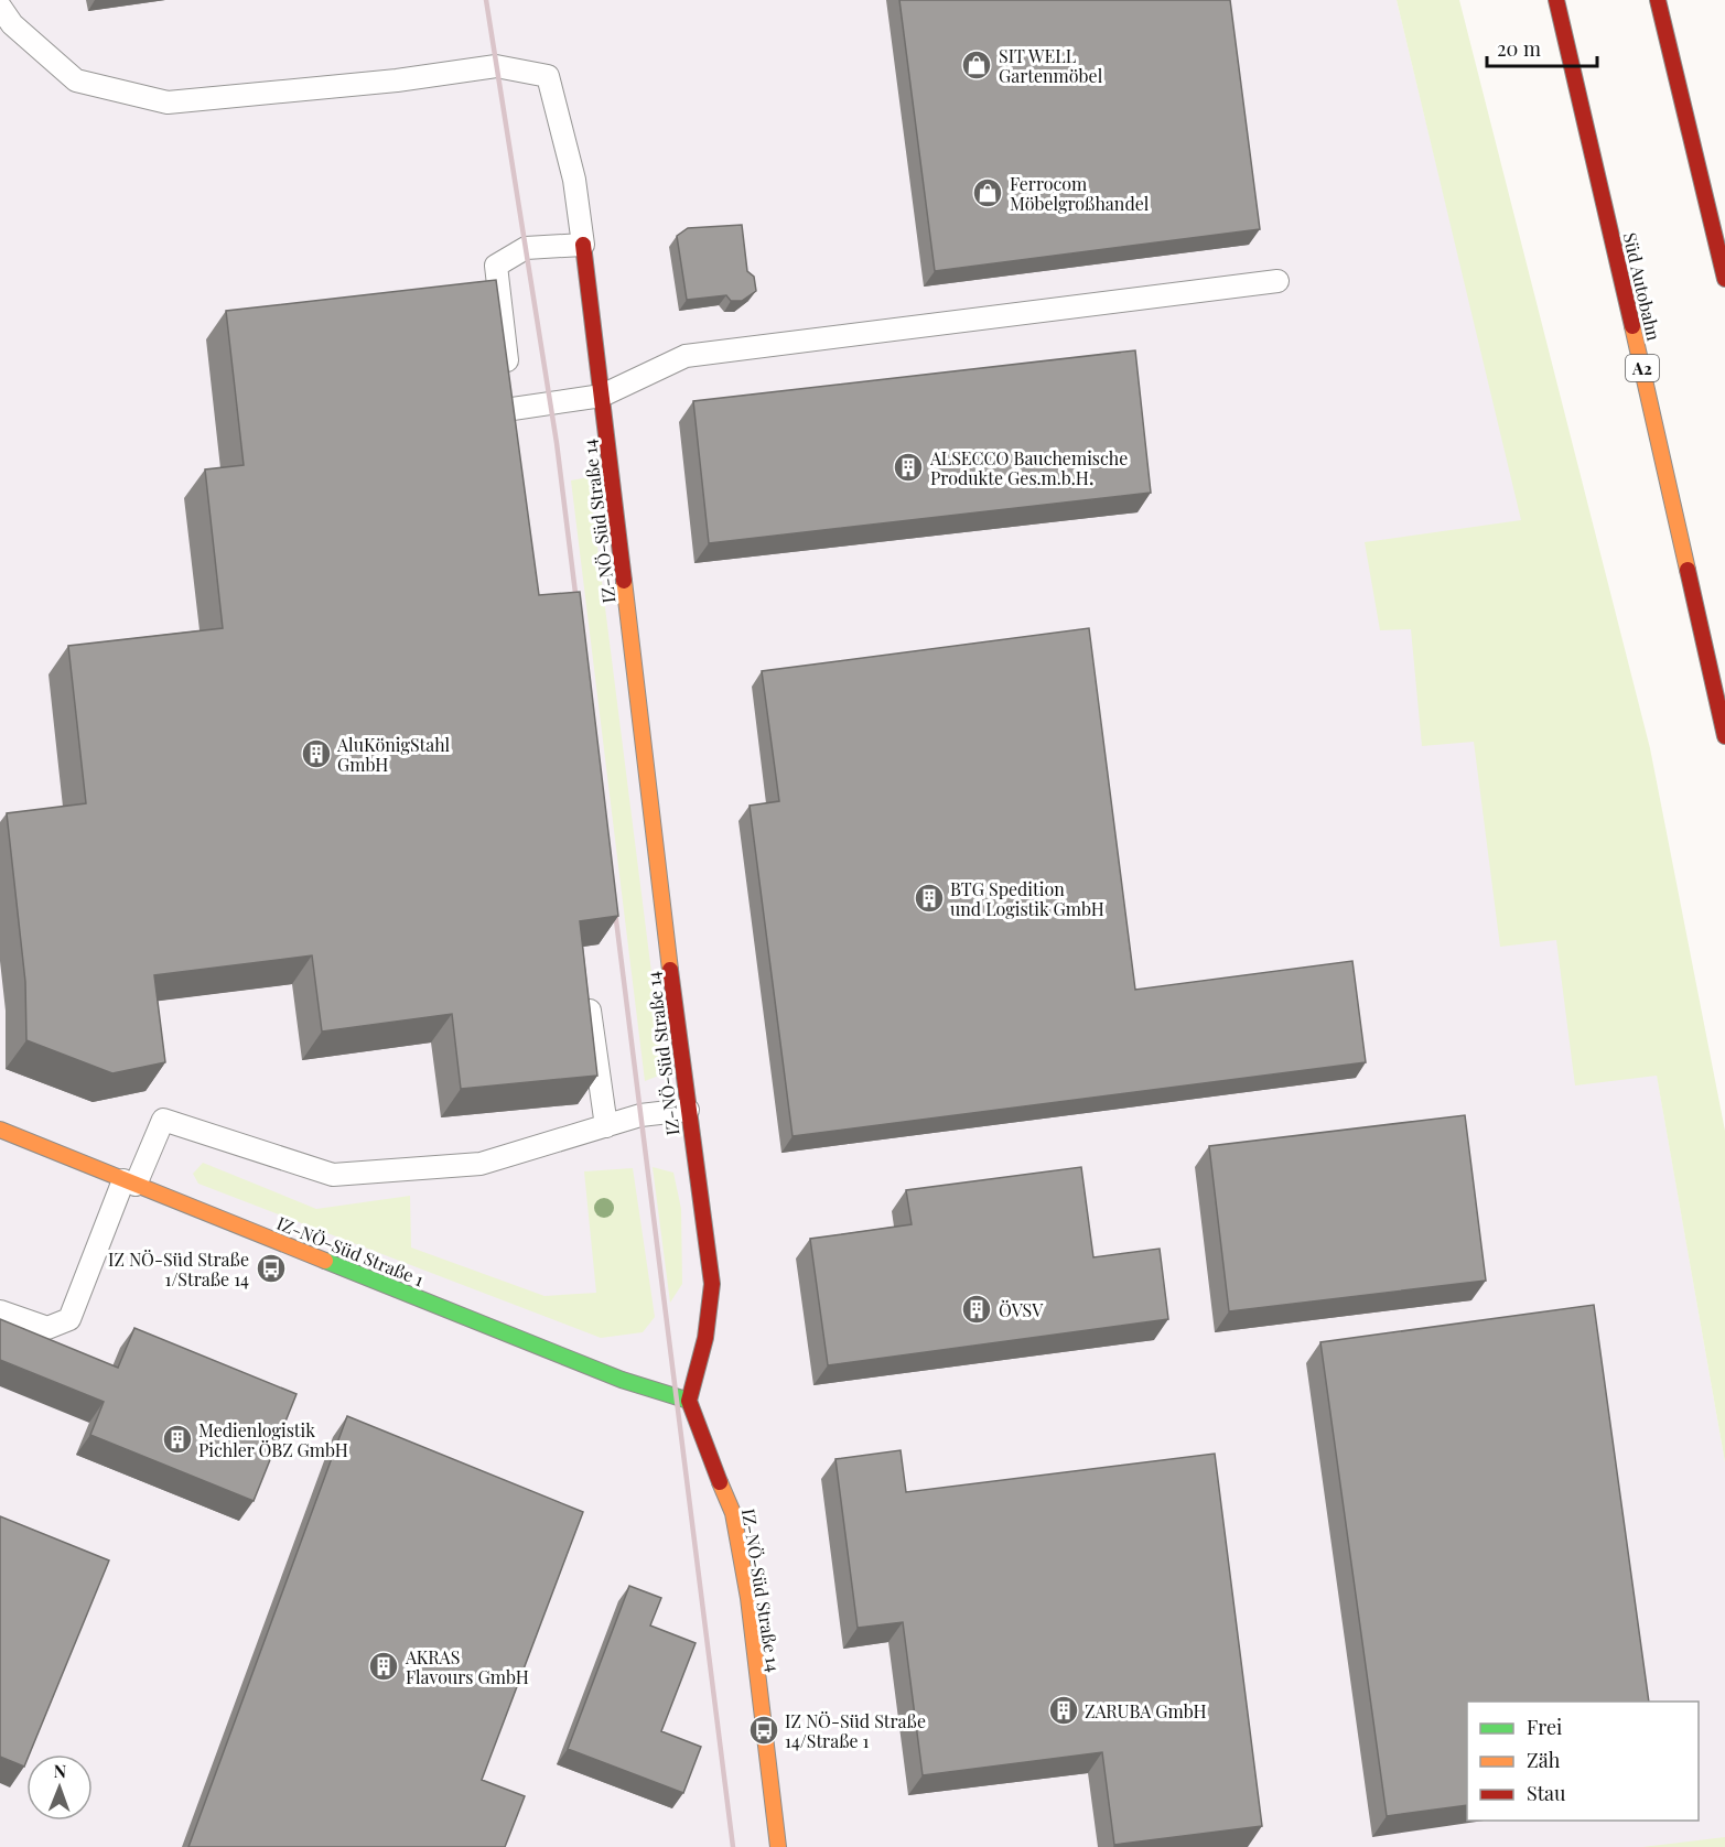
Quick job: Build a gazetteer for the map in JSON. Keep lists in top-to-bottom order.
{
  "streets": {
    "main road": [
      "Süd Autobahn",
      "A2",
      "IZ-NÖ-Süd Straße 14",
      "IZ-NÖ-Süd Straße 1"
    ]
  },
  "crossings": [
    ["IZ-NÖ-Süd Straße 14", "IZ-NÖ-Süd Straße 1"]
  ],
  "places": {
    "shop": ["SIT WELL Gartenmöbel", "Ferrocom Möbelgroßhandel"],
    "building": [
      "ALSECCO Bauchemische Produkte Ges.m.b.H.",
      "AluKönigStahl GmbH",
      "BTG Spedition und Logistik GmbH",
      "ÖVSV",
      "Medienlogistik Pichler ÖBZ GmbH",
      "AKRAS Flavours GmbH",
      "ZARUBA GmbH"
    ],
    "bus stop": ["IZ NÖ-Süd Straße 1/Straße 14", "IZ NÖ-Süd Straße 14/Straße 1"]
  },
  "legend": ["Frei", "Zäh", "Stau"],
  "scale_bar": "20 m",
  "north": "top"
}
